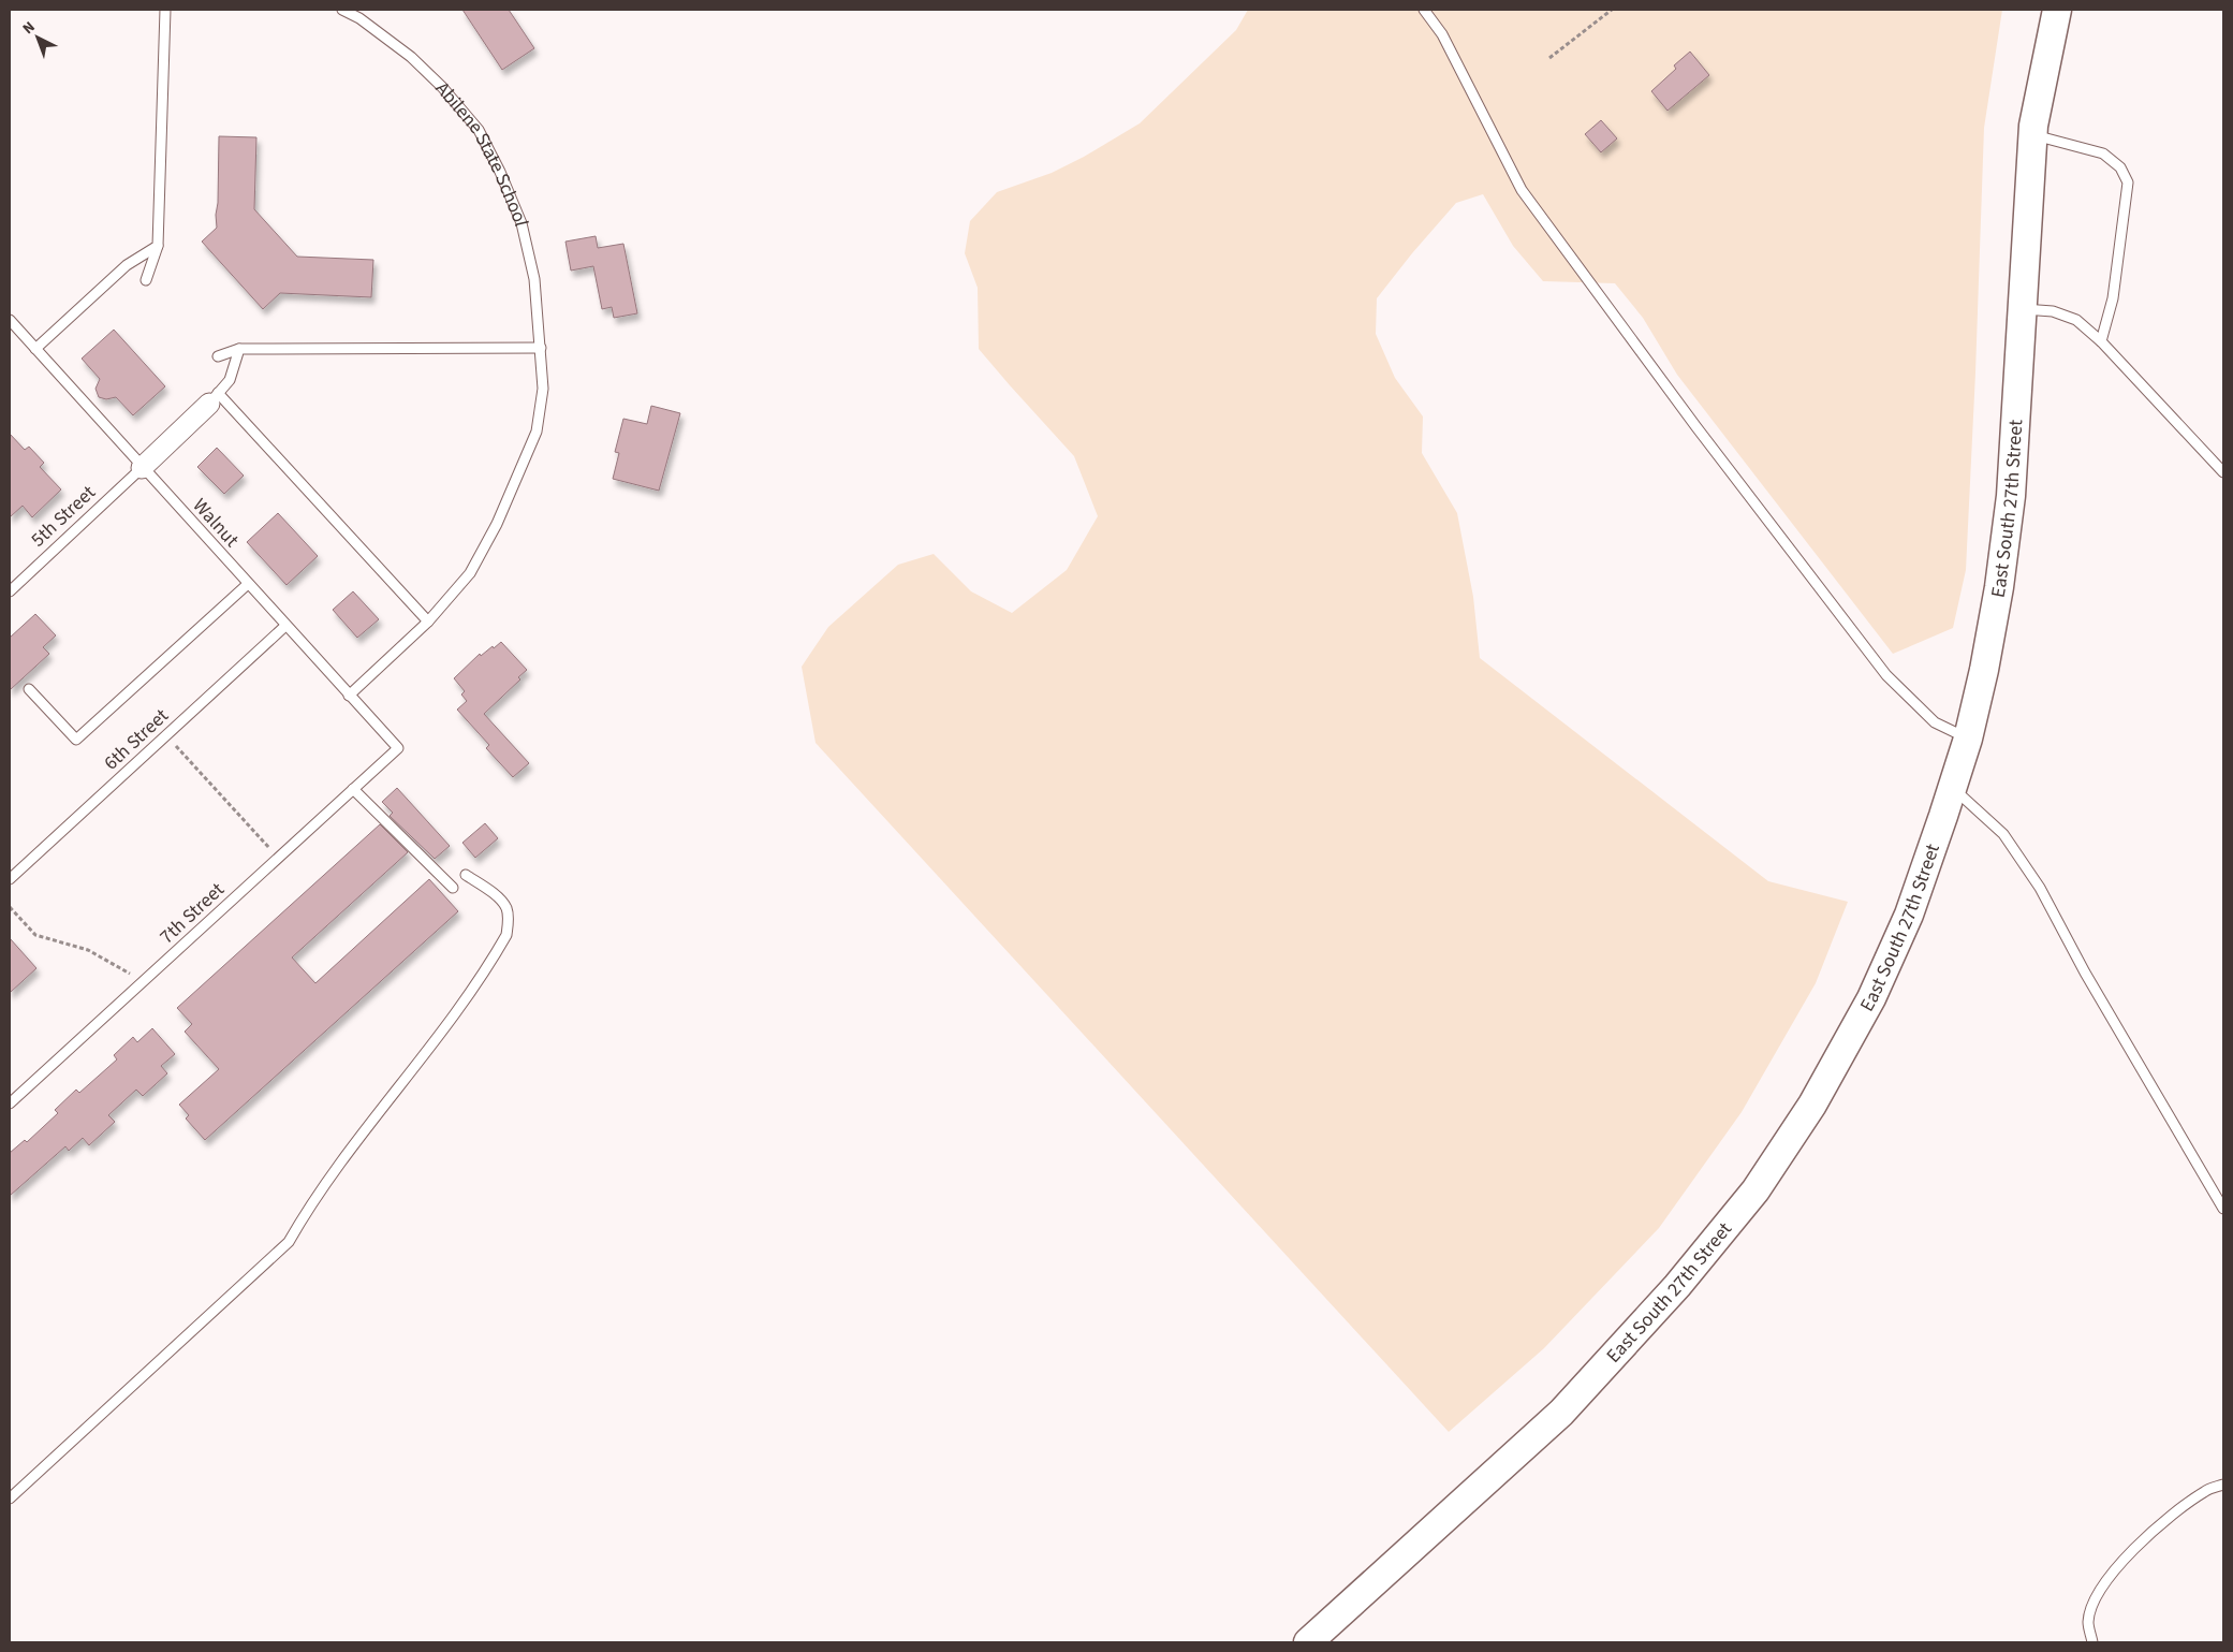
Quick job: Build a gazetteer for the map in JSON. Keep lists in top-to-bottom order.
{
  "streets": {
    "main road": ["East South 27th Street"],
    "lane": [
      "Abilene State School",
      "5th Street",
      "Walnut",
      "6th Street",
      "7th Street"
    ]
  },
  "crossings": [
    ["Abilene State School", "Walnut"],
    ["5th Street", "Walnut"],
    ["Walnut", "6th Street"],
    ["Walnut", "7th Street"]
  ],
  "north": "top left"
}
